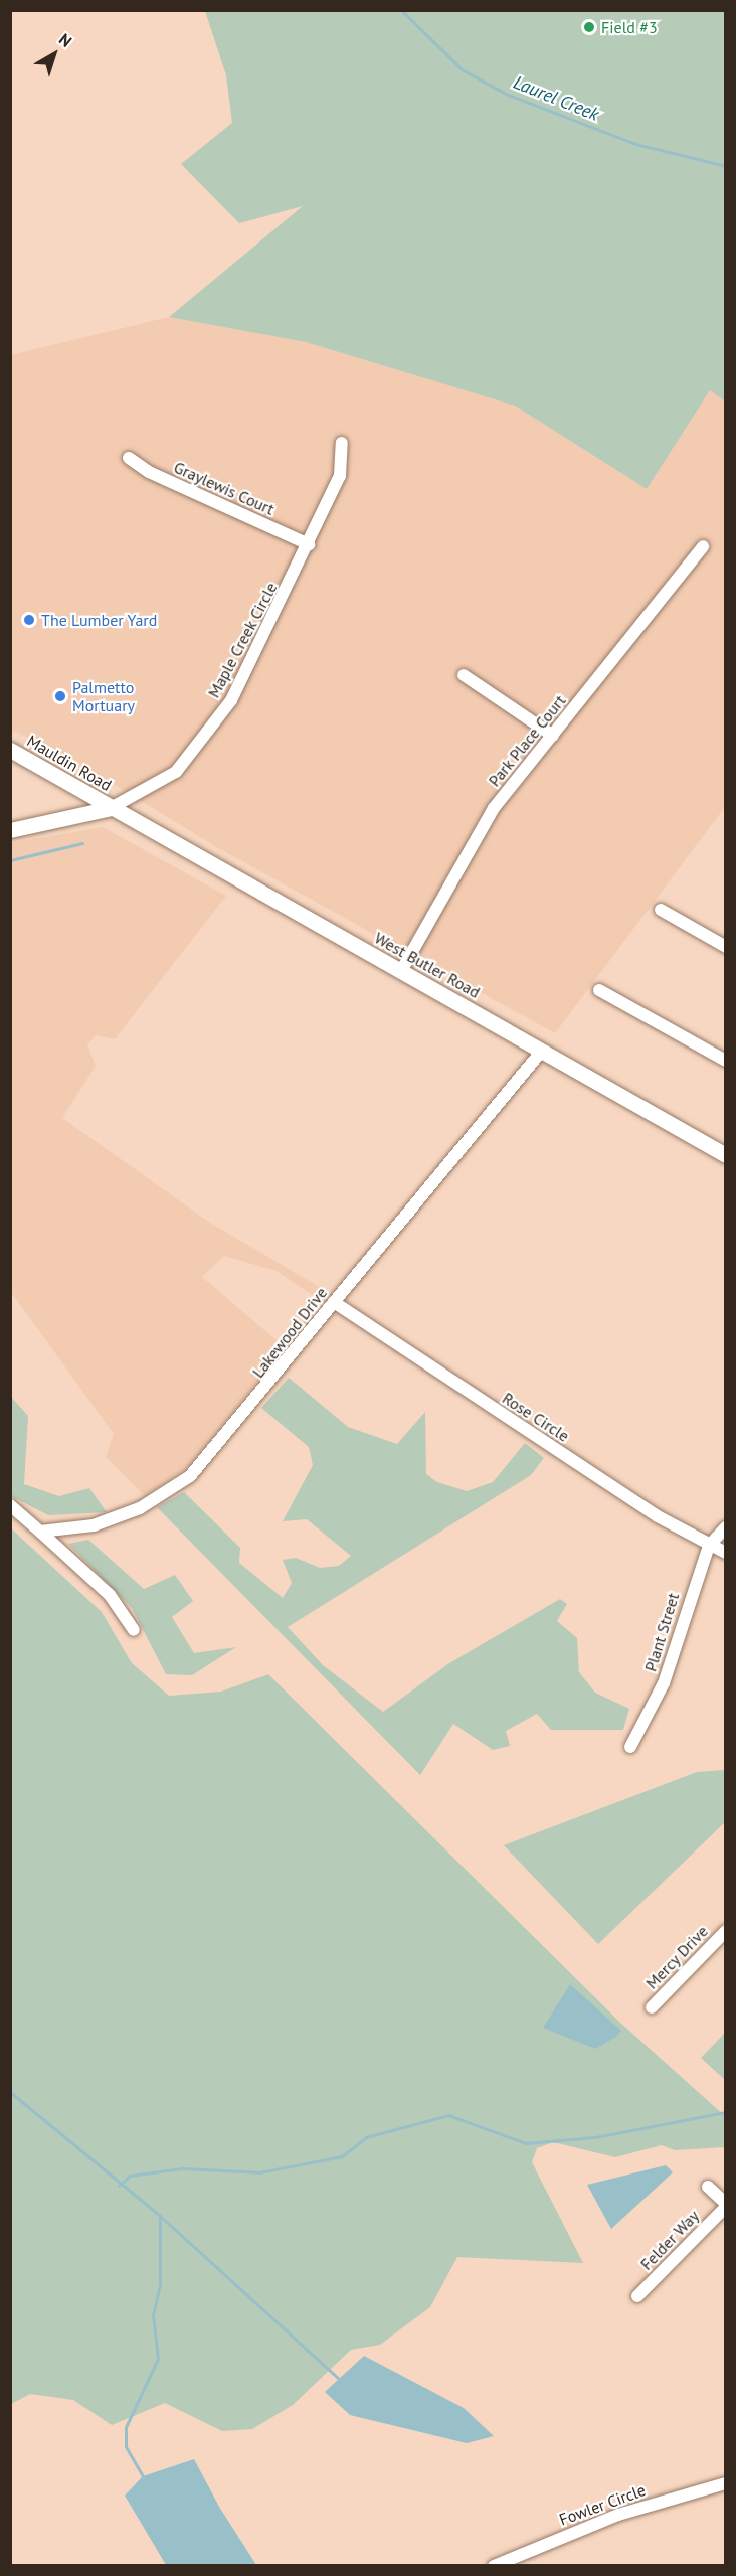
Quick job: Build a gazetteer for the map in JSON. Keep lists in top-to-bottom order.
{
  "streets": {
    "main road": ["Mauldin Road", "West Butler Road"],
    "street": [
      "Graylewis Court",
      "Maple Creek Circle",
      "Park Place Court",
      "Lakewood Drive",
      "Rose Circle",
      "Plant Street",
      "Mercy Drive",
      "Felder Way",
      "Fowler Circle"
    ]
  },
  "crossings": [
    ["Graylewis Court", "Maple Creek Circle"],
    ["Maple Creek Circle", "Mauldin Road"],
    ["Maple Creek Circle", "West Butler Road"],
    ["Park Place Court", "West Butler Road"],
    ["Mauldin Road", "West Butler Road"],
    ["West Butler Road", "Lakewood Drive"],
    ["Lakewood Drive", "Rose Circle"],
    ["Rose Circle", "Plant Street"]
  ],
  "water": ["Laurel Creek"],
  "places": ["Field #3", "The Lumber Yard", "Palmetto Mortuary"],
  "north": "top right"
}
